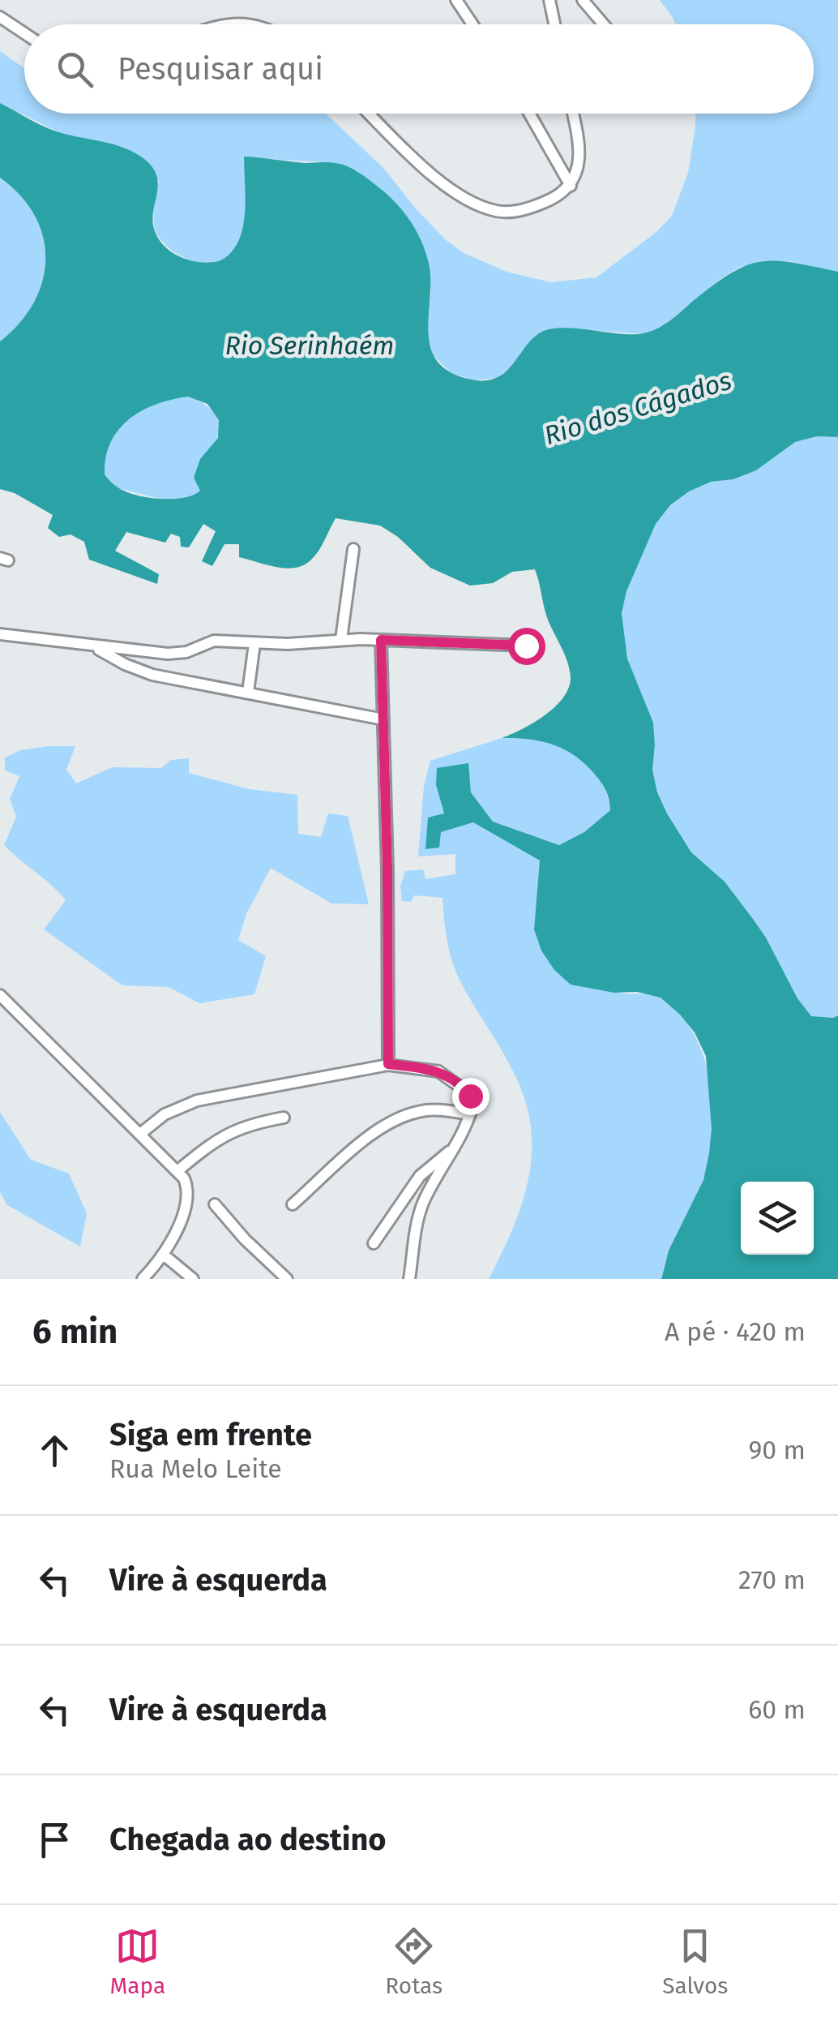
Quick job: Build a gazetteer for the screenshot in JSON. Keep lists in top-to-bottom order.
{
  "water": ["Rio Serinhaém", "Rio dos Cágados"],
  "page": {
    "search": "Pesquisar aqui",
    "heading": ["6 min", "A pé · 420 m"],
    "list": [
      ["Siga em frente", "Rua Melo Leite", "90 m"],
      ["Vire à esquerda", "270 m"],
      ["Vire à esquerda", "60 m"],
      "Chegada ao destino"
    ],
    "nav": ["Mapa", "Rotas", "Salvos"]
  }
}
